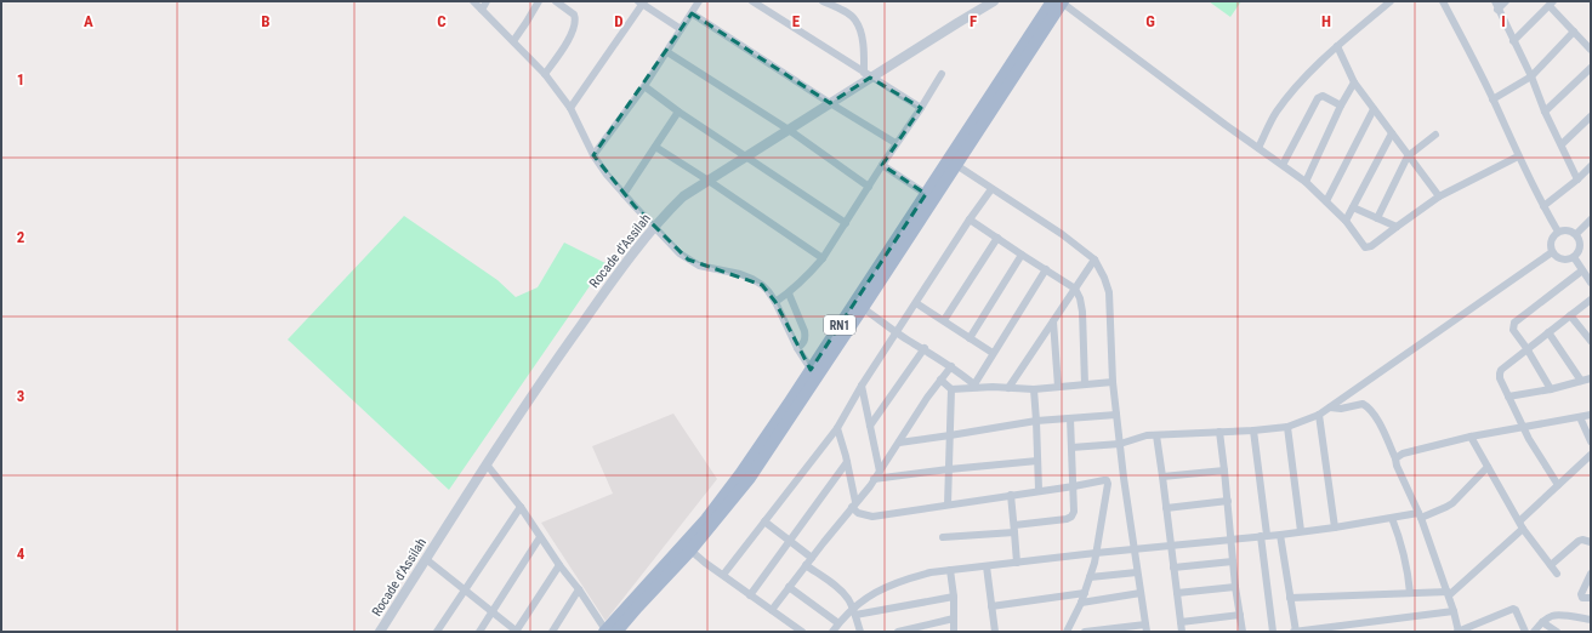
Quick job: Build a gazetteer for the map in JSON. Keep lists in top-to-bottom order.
{
  "streets": {
    "main road": ["RN1"],
    "street": ["Rocade d'Assilah"]
  },
  "grid": {
    "columns": [
      "A",
      "B",
      "C",
      "D",
      "E",
      "F",
      "G",
      "H",
      "I"
    ],
    "rows": [
      "1",
      "2",
      "3",
      "4"
    ]
  }
}
